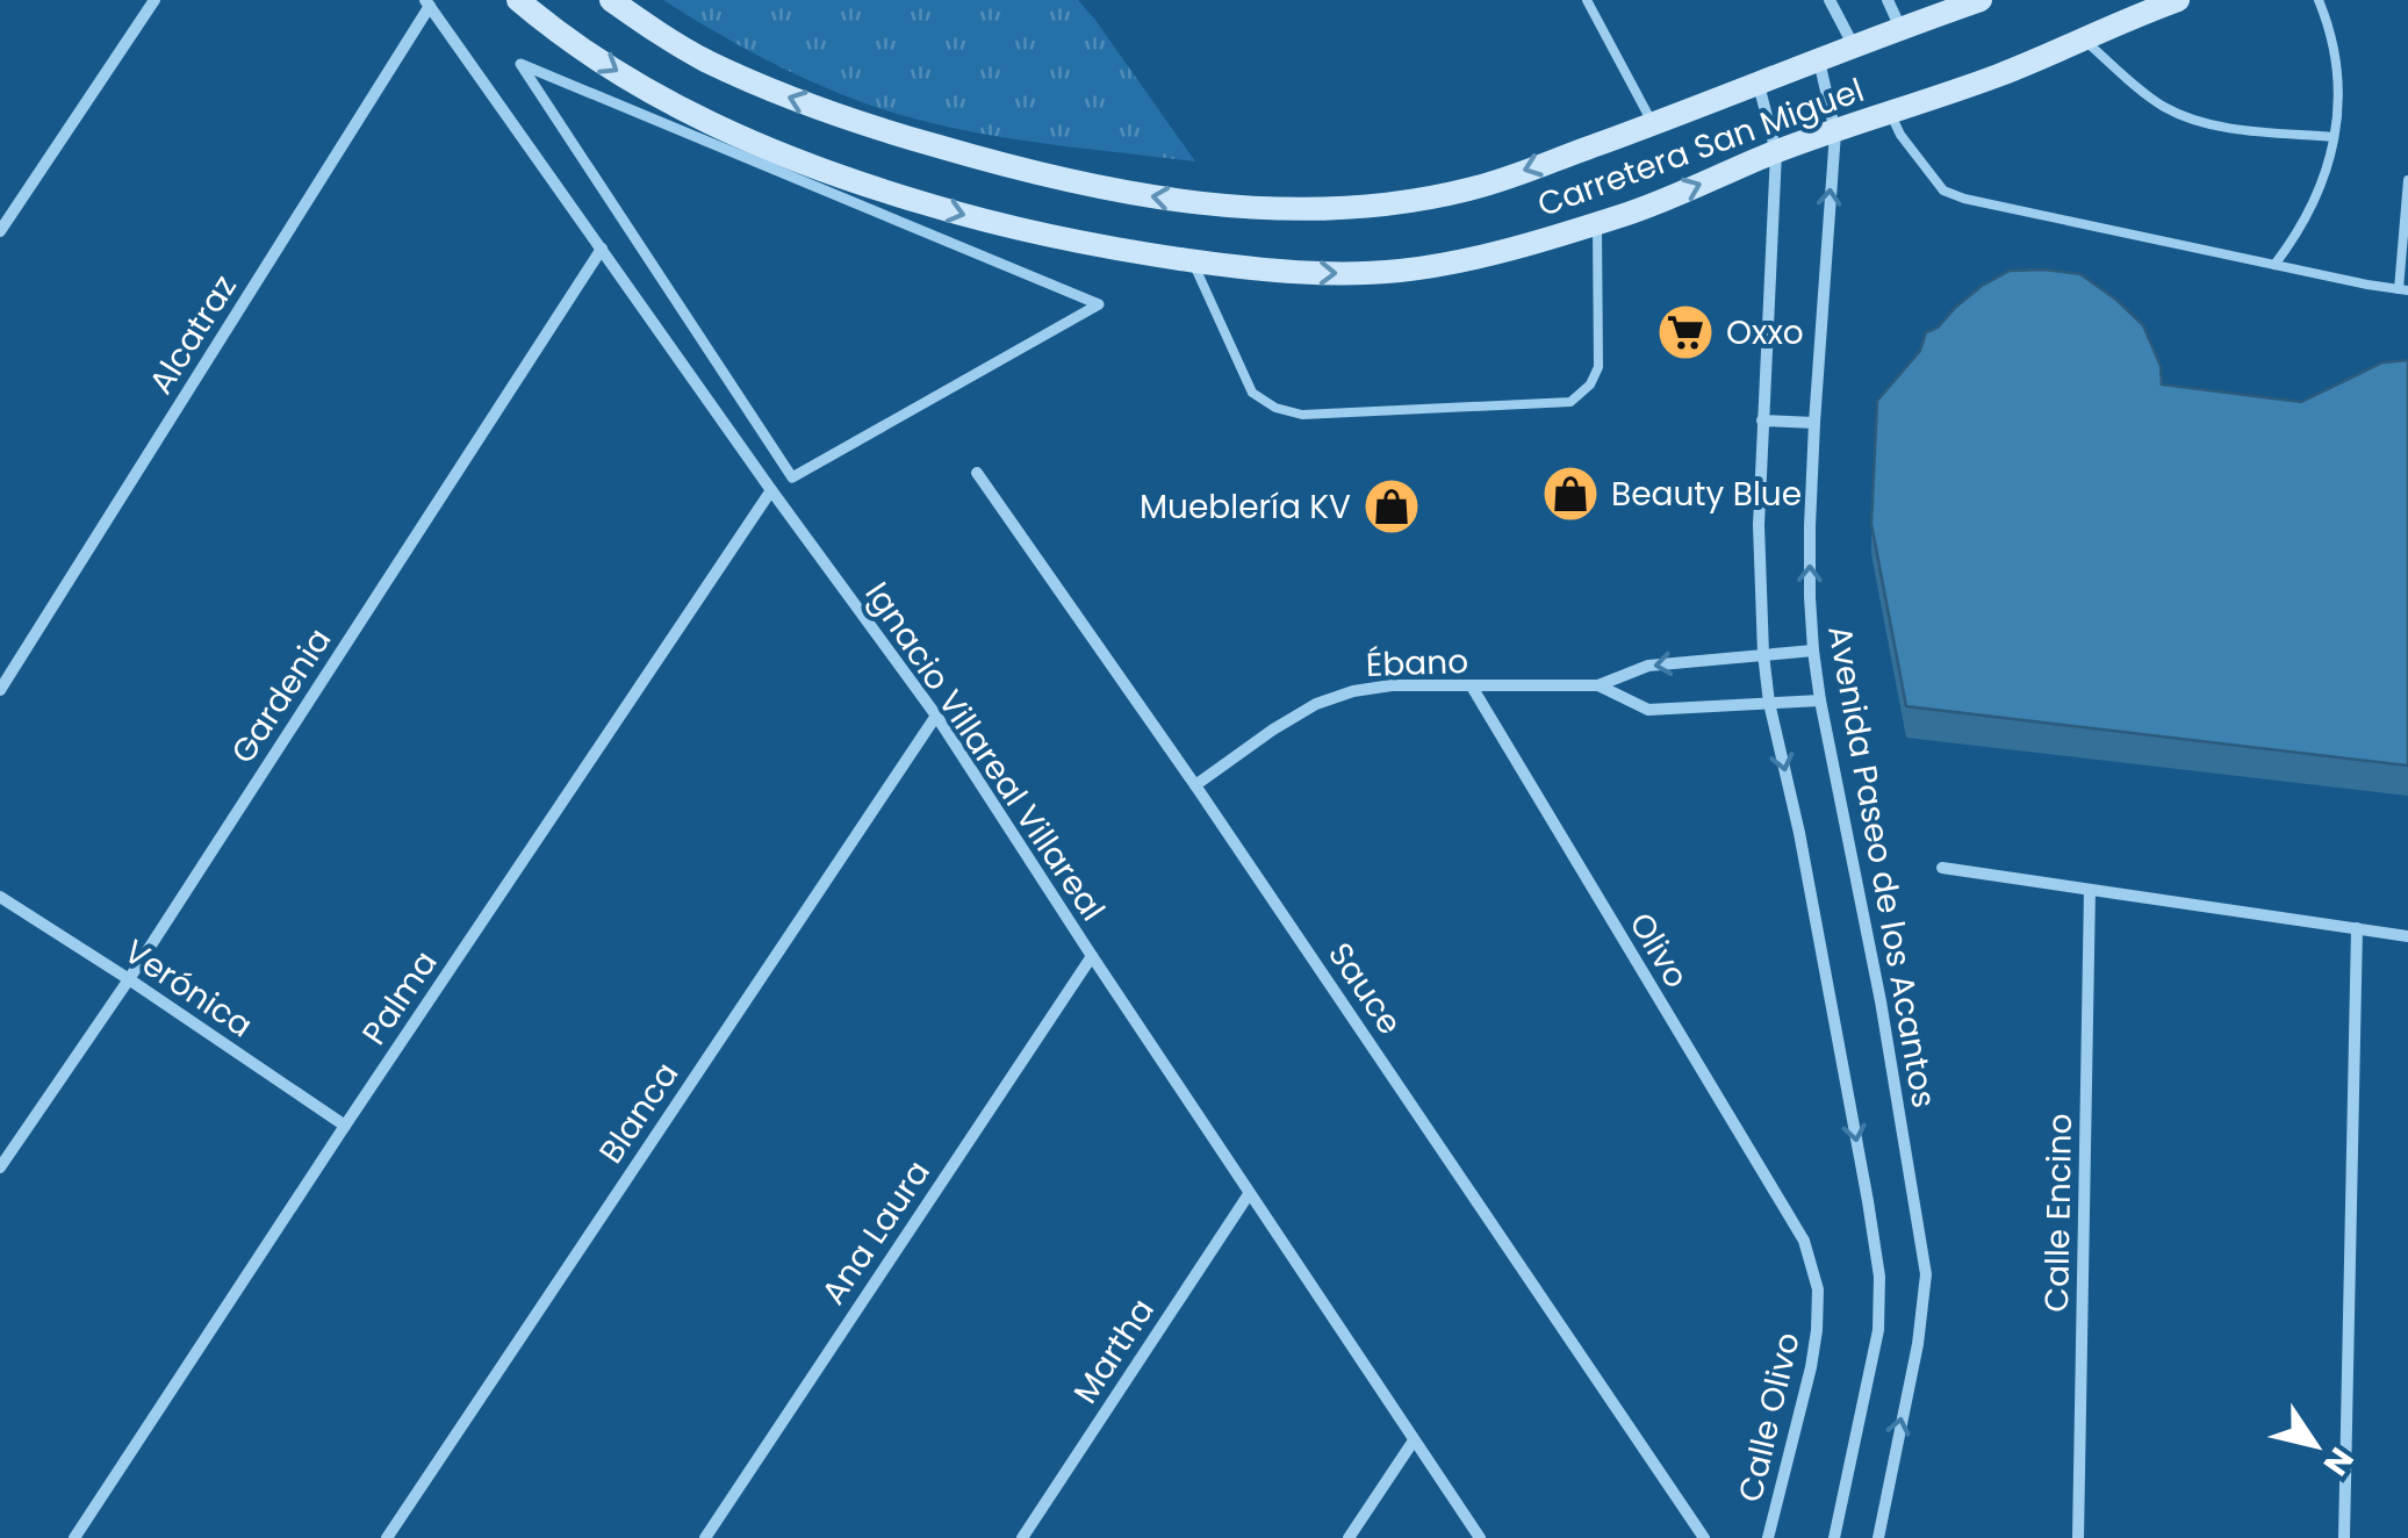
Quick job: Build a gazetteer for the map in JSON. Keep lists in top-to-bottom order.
{
  "streets": {
    "main road": ["Carretera San Miguel"],
    "street": [
      "Alcatraz",
      "Ébano",
      "Gardenia",
      "Ignacio Villareal Villareal",
      "Avenida Paseo de los Acantos",
      "Olivo",
      "Verónica",
      "Sauce",
      "Palma",
      "Blanca",
      "Calle Encino",
      "Ana Laura",
      "Martha",
      "Calle Olivo"
    ]
  },
  "crossings": [
    ["Carretera San Miguel", "Avenida Paseo de los Acantos"],
    ["Alcatraz", "Ignacio Villareal Villareal"],
    ["Ébano", "Avenida Paseo de los Acantos"],
    ["Ébano", "Olivo"],
    ["Ébano", "Sauce"],
    ["Gardenia", "Ignacio Villareal Villareal"],
    ["Gardenia", "Verónica"],
    ["Ignacio Villareal Villareal", "Palma"],
    ["Ignacio Villareal Villareal", "Blanca"],
    ["Ignacio Villareal Villareal", "Ana Laura"],
    ["Ignacio Villareal Villareal", "Martha"],
    ["Olivo", "Calle Olivo"],
    ["Verónica", "Palma"]
  ],
  "places": {
    "supermarket": ["Oxxo"],
    "shop": ["Beauty Blue", "Mueblería KV"]
  },
  "north": "bottom right"
}
